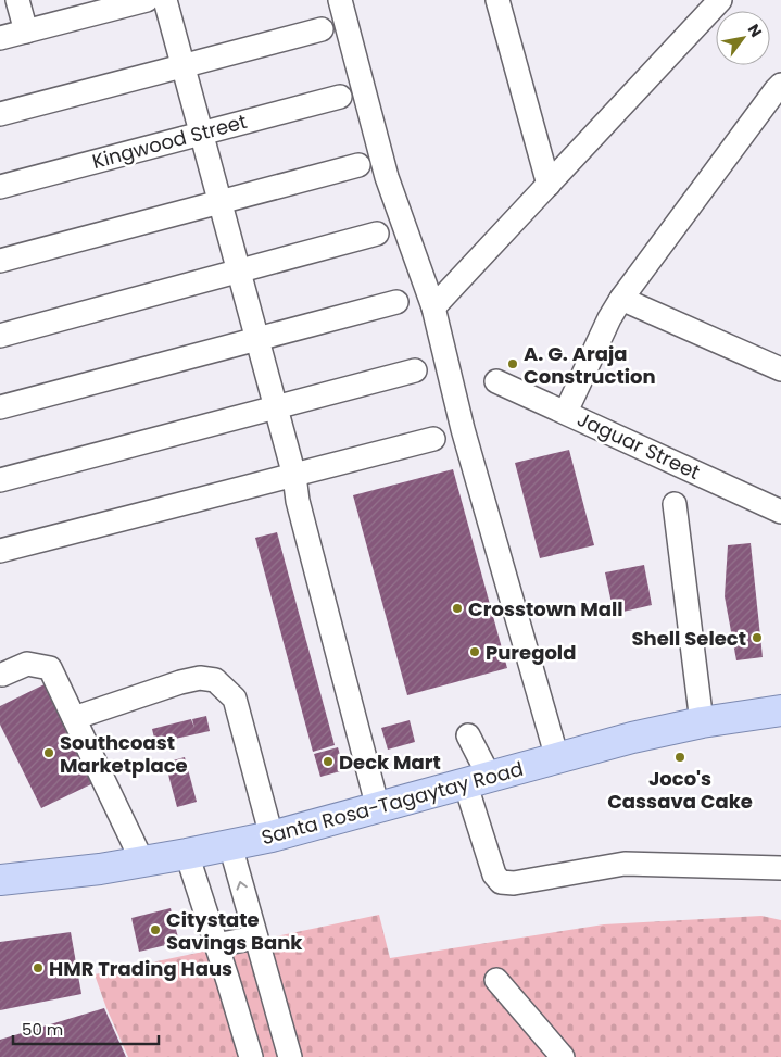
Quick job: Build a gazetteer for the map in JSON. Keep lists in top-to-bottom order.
{
  "streets": {
    "main road": ["Santa Rosa-Tagaytay Road"],
    "street": ["Kingwood Street", "Jaguar Street"]
  },
  "places": [
    "A. G. Araja Construction",
    "Crosstown Mall",
    "Shell Select",
    "Puregold",
    "Southcoast Marketplace",
    "Joco's Cassava Cake",
    "Deck Mart",
    "Citystate Savings Bank",
    "HMR Trading Haus"
  ],
  "scale_bar": "50 m",
  "north": "top right"
}
